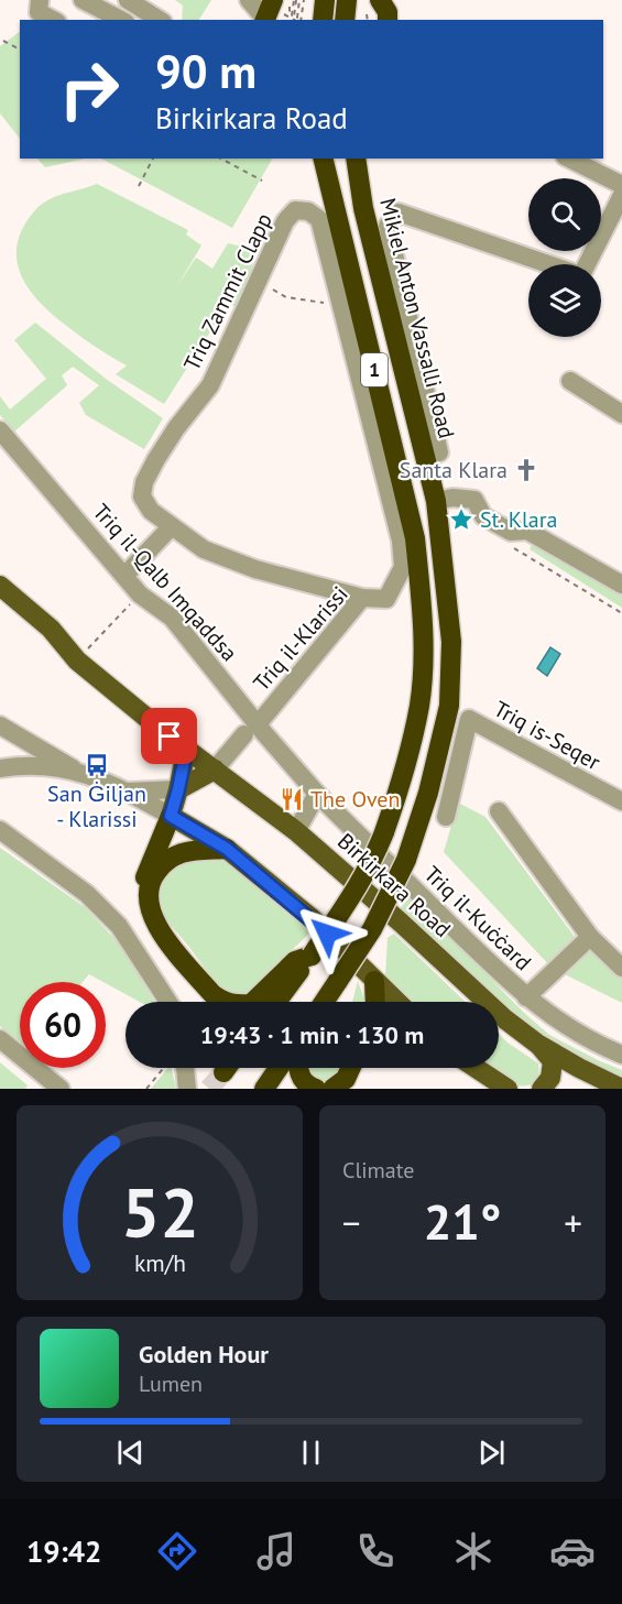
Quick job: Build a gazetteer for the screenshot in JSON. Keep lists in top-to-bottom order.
{
  "streets": {
    "highway": ["Mikiel Anton Vassalli Road", "1"],
    "main road": ["Birkirkara Road"],
    "street": [
      "Triq Zammit Clapp",
      "Triq il-Qalb Imqaddsa",
      "Triq il-Klarissi",
      "Triq is-Seqer",
      "Triq il-Kuċċard"
    ]
  },
  "crossings": [
    ["Mikiel Anton Vassalli Road", "1"],
    ["1", "Triq il-Klarissi"],
    ["Triq il-Qalb Imqaddsa", "Triq il-Klarissi"],
    ["Triq il-Qalb Imqaddsa", "Triq il-Kuċċard"],
    ["Triq il-Klarissi", "Birkirkara Road"]
  ],
  "places": {
    "church": ["Santa Klara"],
    "place": ["St. Klara"],
    "bus stop": ["San Ġiljan - Klarissi"],
    "restaurant": ["The Oven"]
  },
  "page": {
    "turn": ["90 m", "Birkirkara Road"],
    "limit": "60",
    "trip": "19:43 · 1 min · 130 m",
    "tile": "Climate",
    "heat": ["−", "21°", "+"],
    "song": ["Golden Hour", "Lumen"],
    "tabs": "19:42",
    "gauge": ["52", "km/h"]
  }
}
